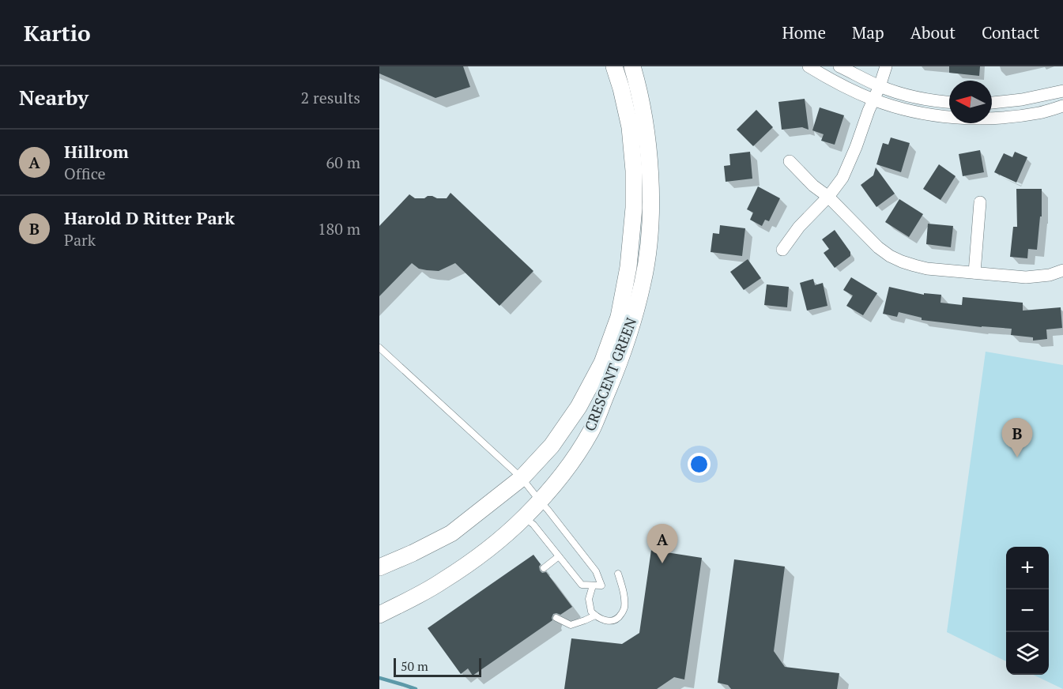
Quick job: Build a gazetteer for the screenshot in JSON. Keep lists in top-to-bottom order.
{
  "streets": {
    "street": ["CRESCENT GREEN"]
  },
  "scale_bar": "50 m",
  "north": "left",
  "page": {
    "header": "Kartio",
    "nav": [
      "Home",
      "Map",
      "About",
      "Contact"
    ],
    "heading": ["Nearby", "2 results"],
    "list": [
      {
        "mark": "A",
        "name": "Hillrom",
        "note": "Office",
        "value": "60 m"
      },
      {
        "mark": "B",
        "name": "Harold D Ritter Park",
        "note": "Park",
        "value": "180 m"
      }
    ],
    "pins": ["B", "A"],
    "map_buttons": ["+", "−"],
    "scale": "50 m"
  }
}
